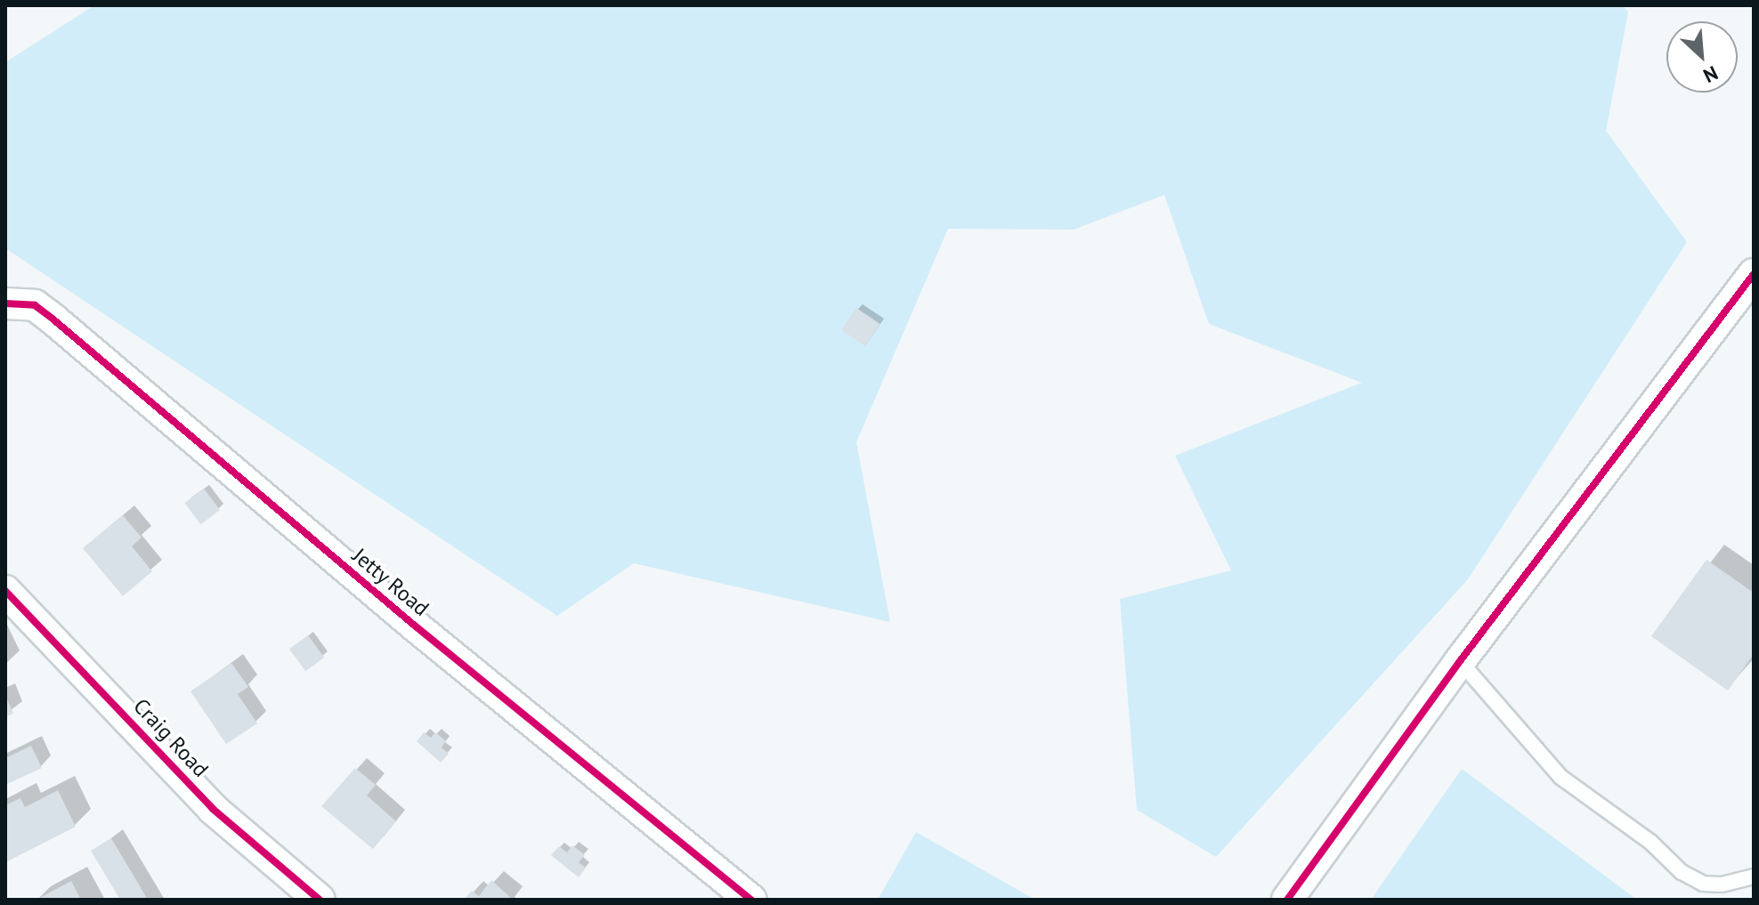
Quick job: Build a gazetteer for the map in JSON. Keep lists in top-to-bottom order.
{
  "streets": {
    "street": ["Jetty Road", "Craig Road"]
  },
  "north": "bottom right"
}
